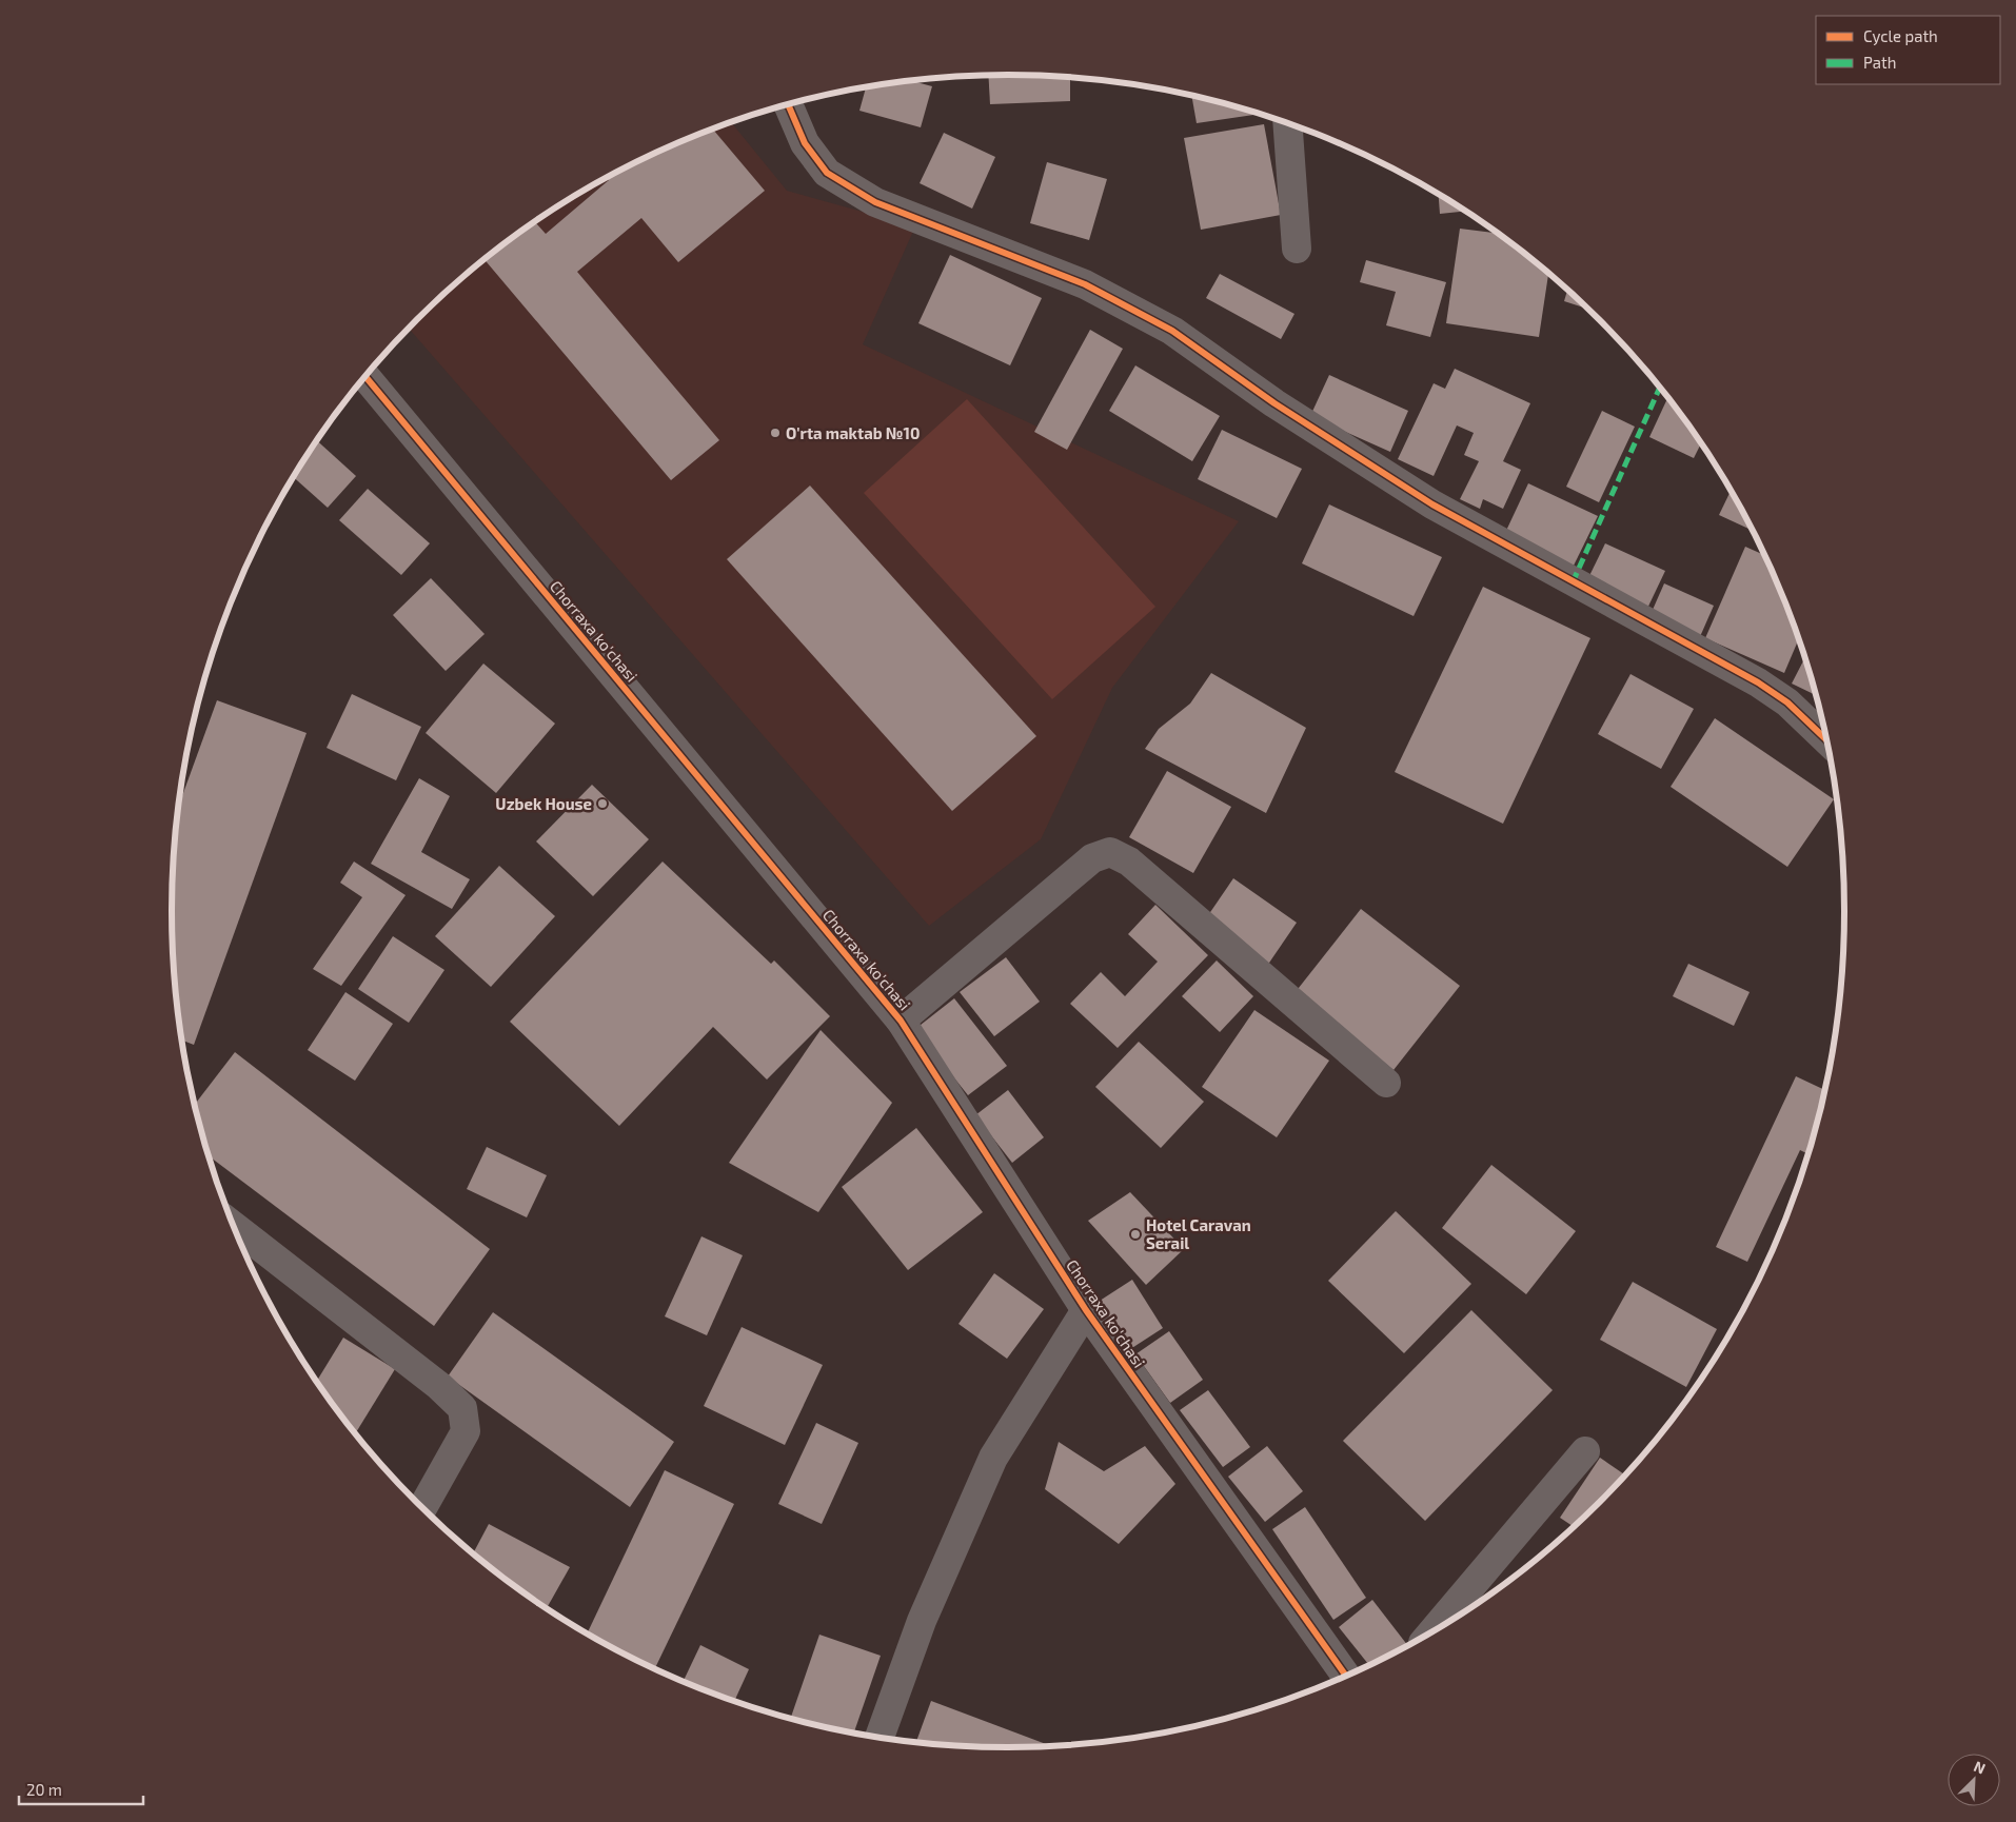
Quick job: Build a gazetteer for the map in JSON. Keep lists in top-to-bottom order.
{
  "streets": {
    "street": ["Chorraxa ko'chasi"]
  },
  "places": ["O'rta maktab №10", "Uzbek House", "Hotel Caravan Serail"],
  "legend": ["Cycle path", "Path"],
  "scale_bar": "20 m",
  "north": "top right"
}
